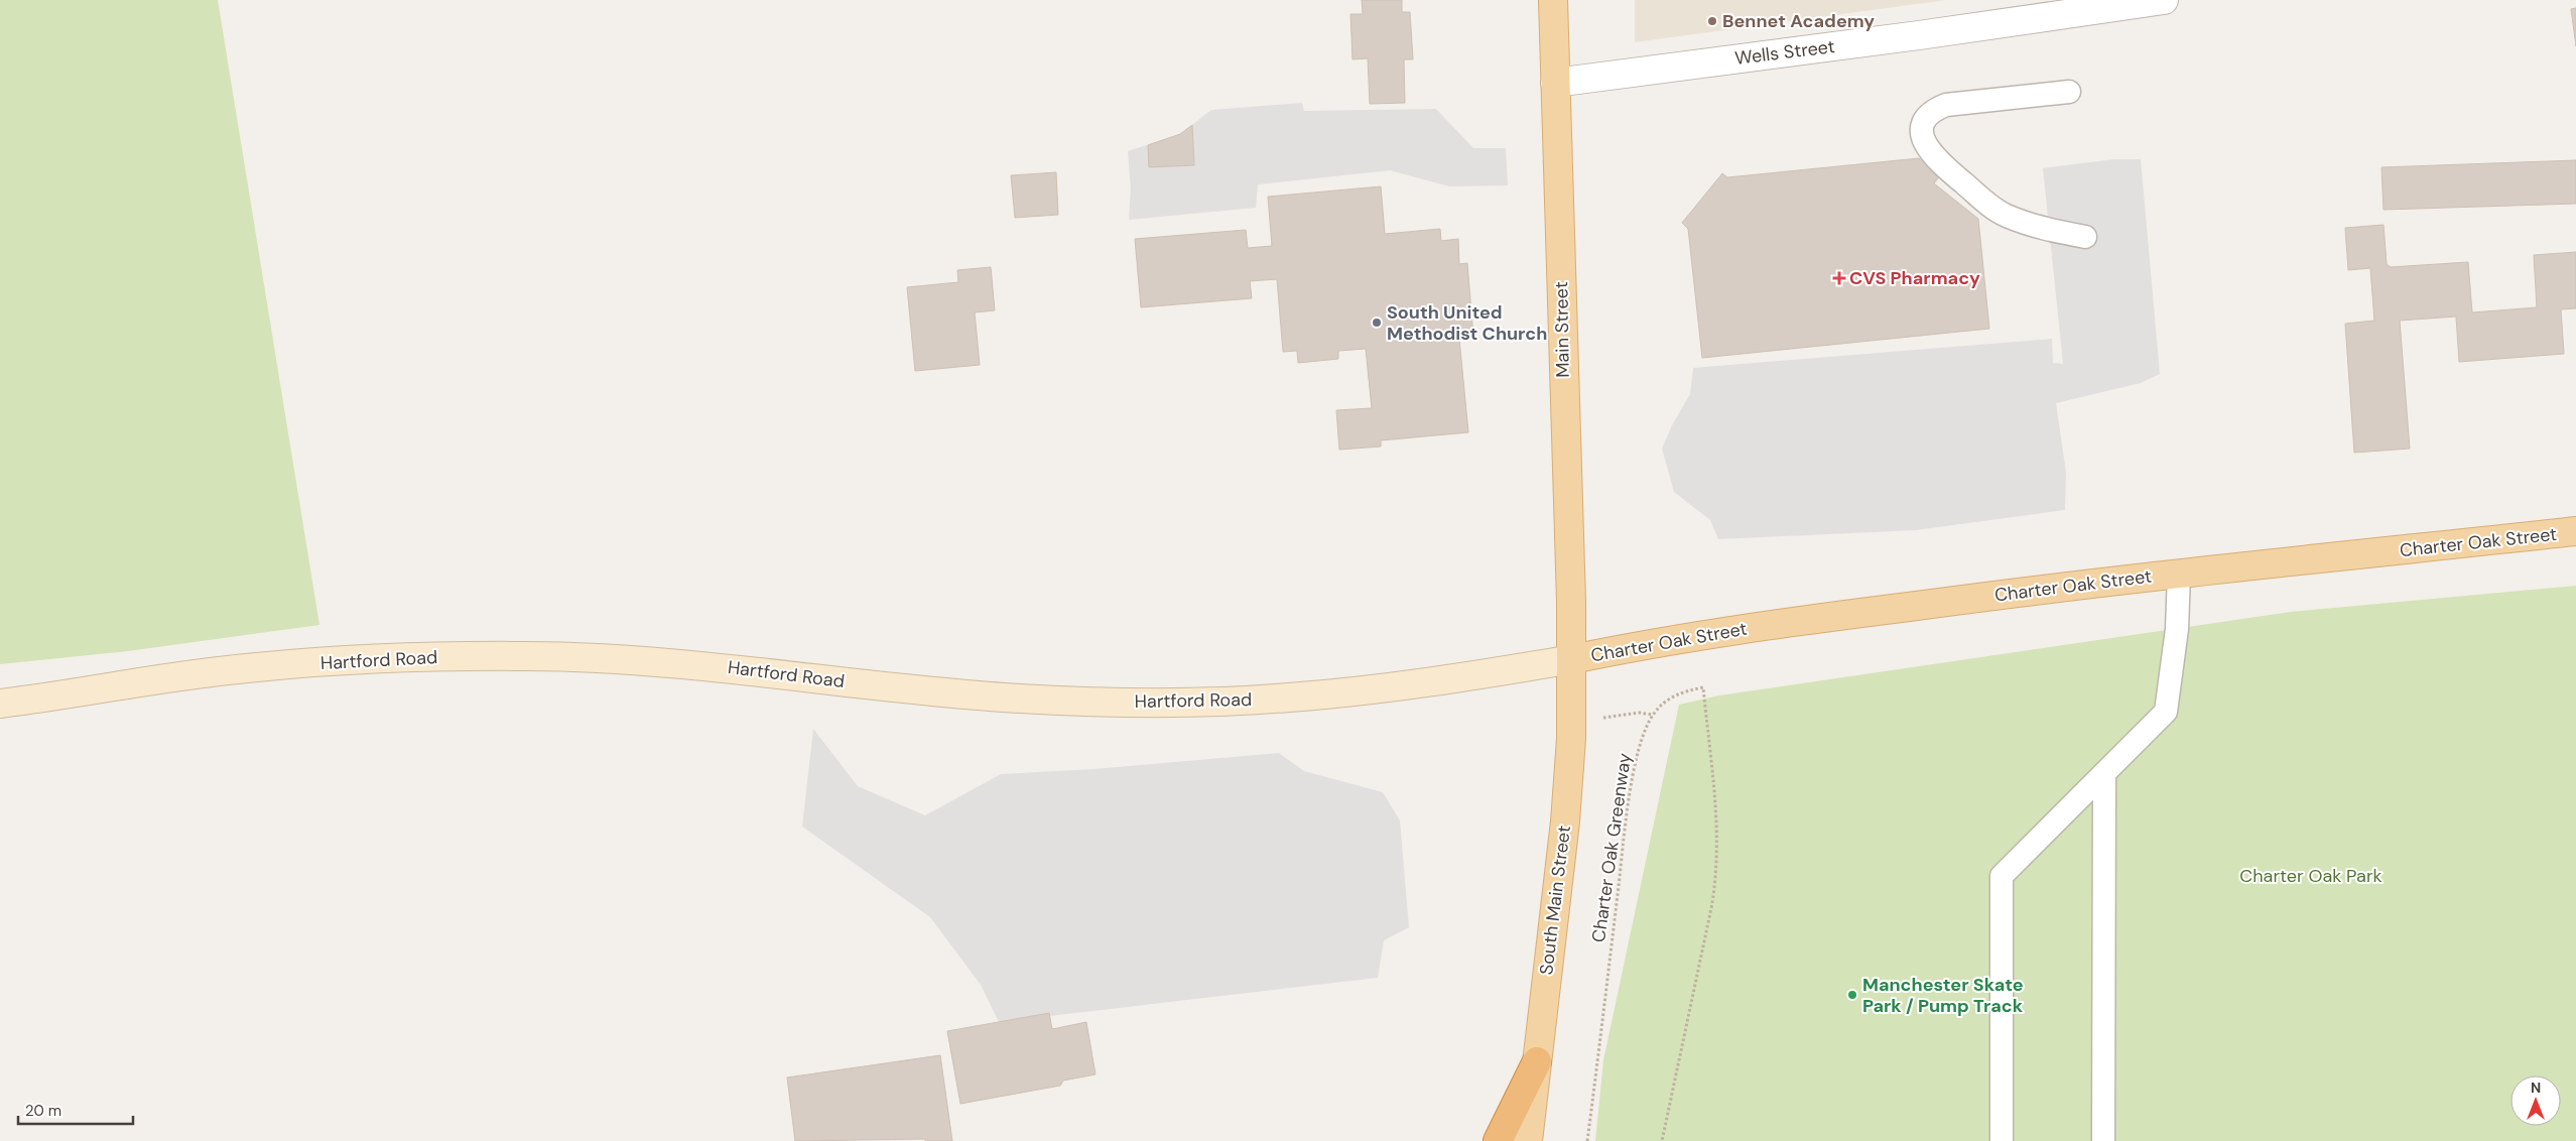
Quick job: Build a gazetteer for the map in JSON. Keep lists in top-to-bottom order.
{
  "streets": {
    "main road": [
      "Main Street",
      "Charter Oak Street",
      "Hartford Road",
      "South Main Street"
    ],
    "street": ["Wells Street"],
    "path": ["Charter Oak Greenway"]
  },
  "crossings": [
    ["Wells Street", "Main Street"],
    ["Main Street", "Charter Oak Street"],
    ["Main Street", "Hartford Road"],
    ["Main Street", "South Main Street"],
    ["Charter Oak Street", "Hartford Road"],
    ["Charter Oak Street", "South Main Street"],
    ["Hartford Road", "South Main Street"]
  ],
  "parks": ["Charter Oak Park"],
  "places": {
    "other": ["Bennet Academy", "South United Methodist Church", "Manchester Skate Park / Pump Track"],
    "health": ["CVS Pharmacy"]
  },
  "scale_bar": "20 m",
  "north": "top"
}
